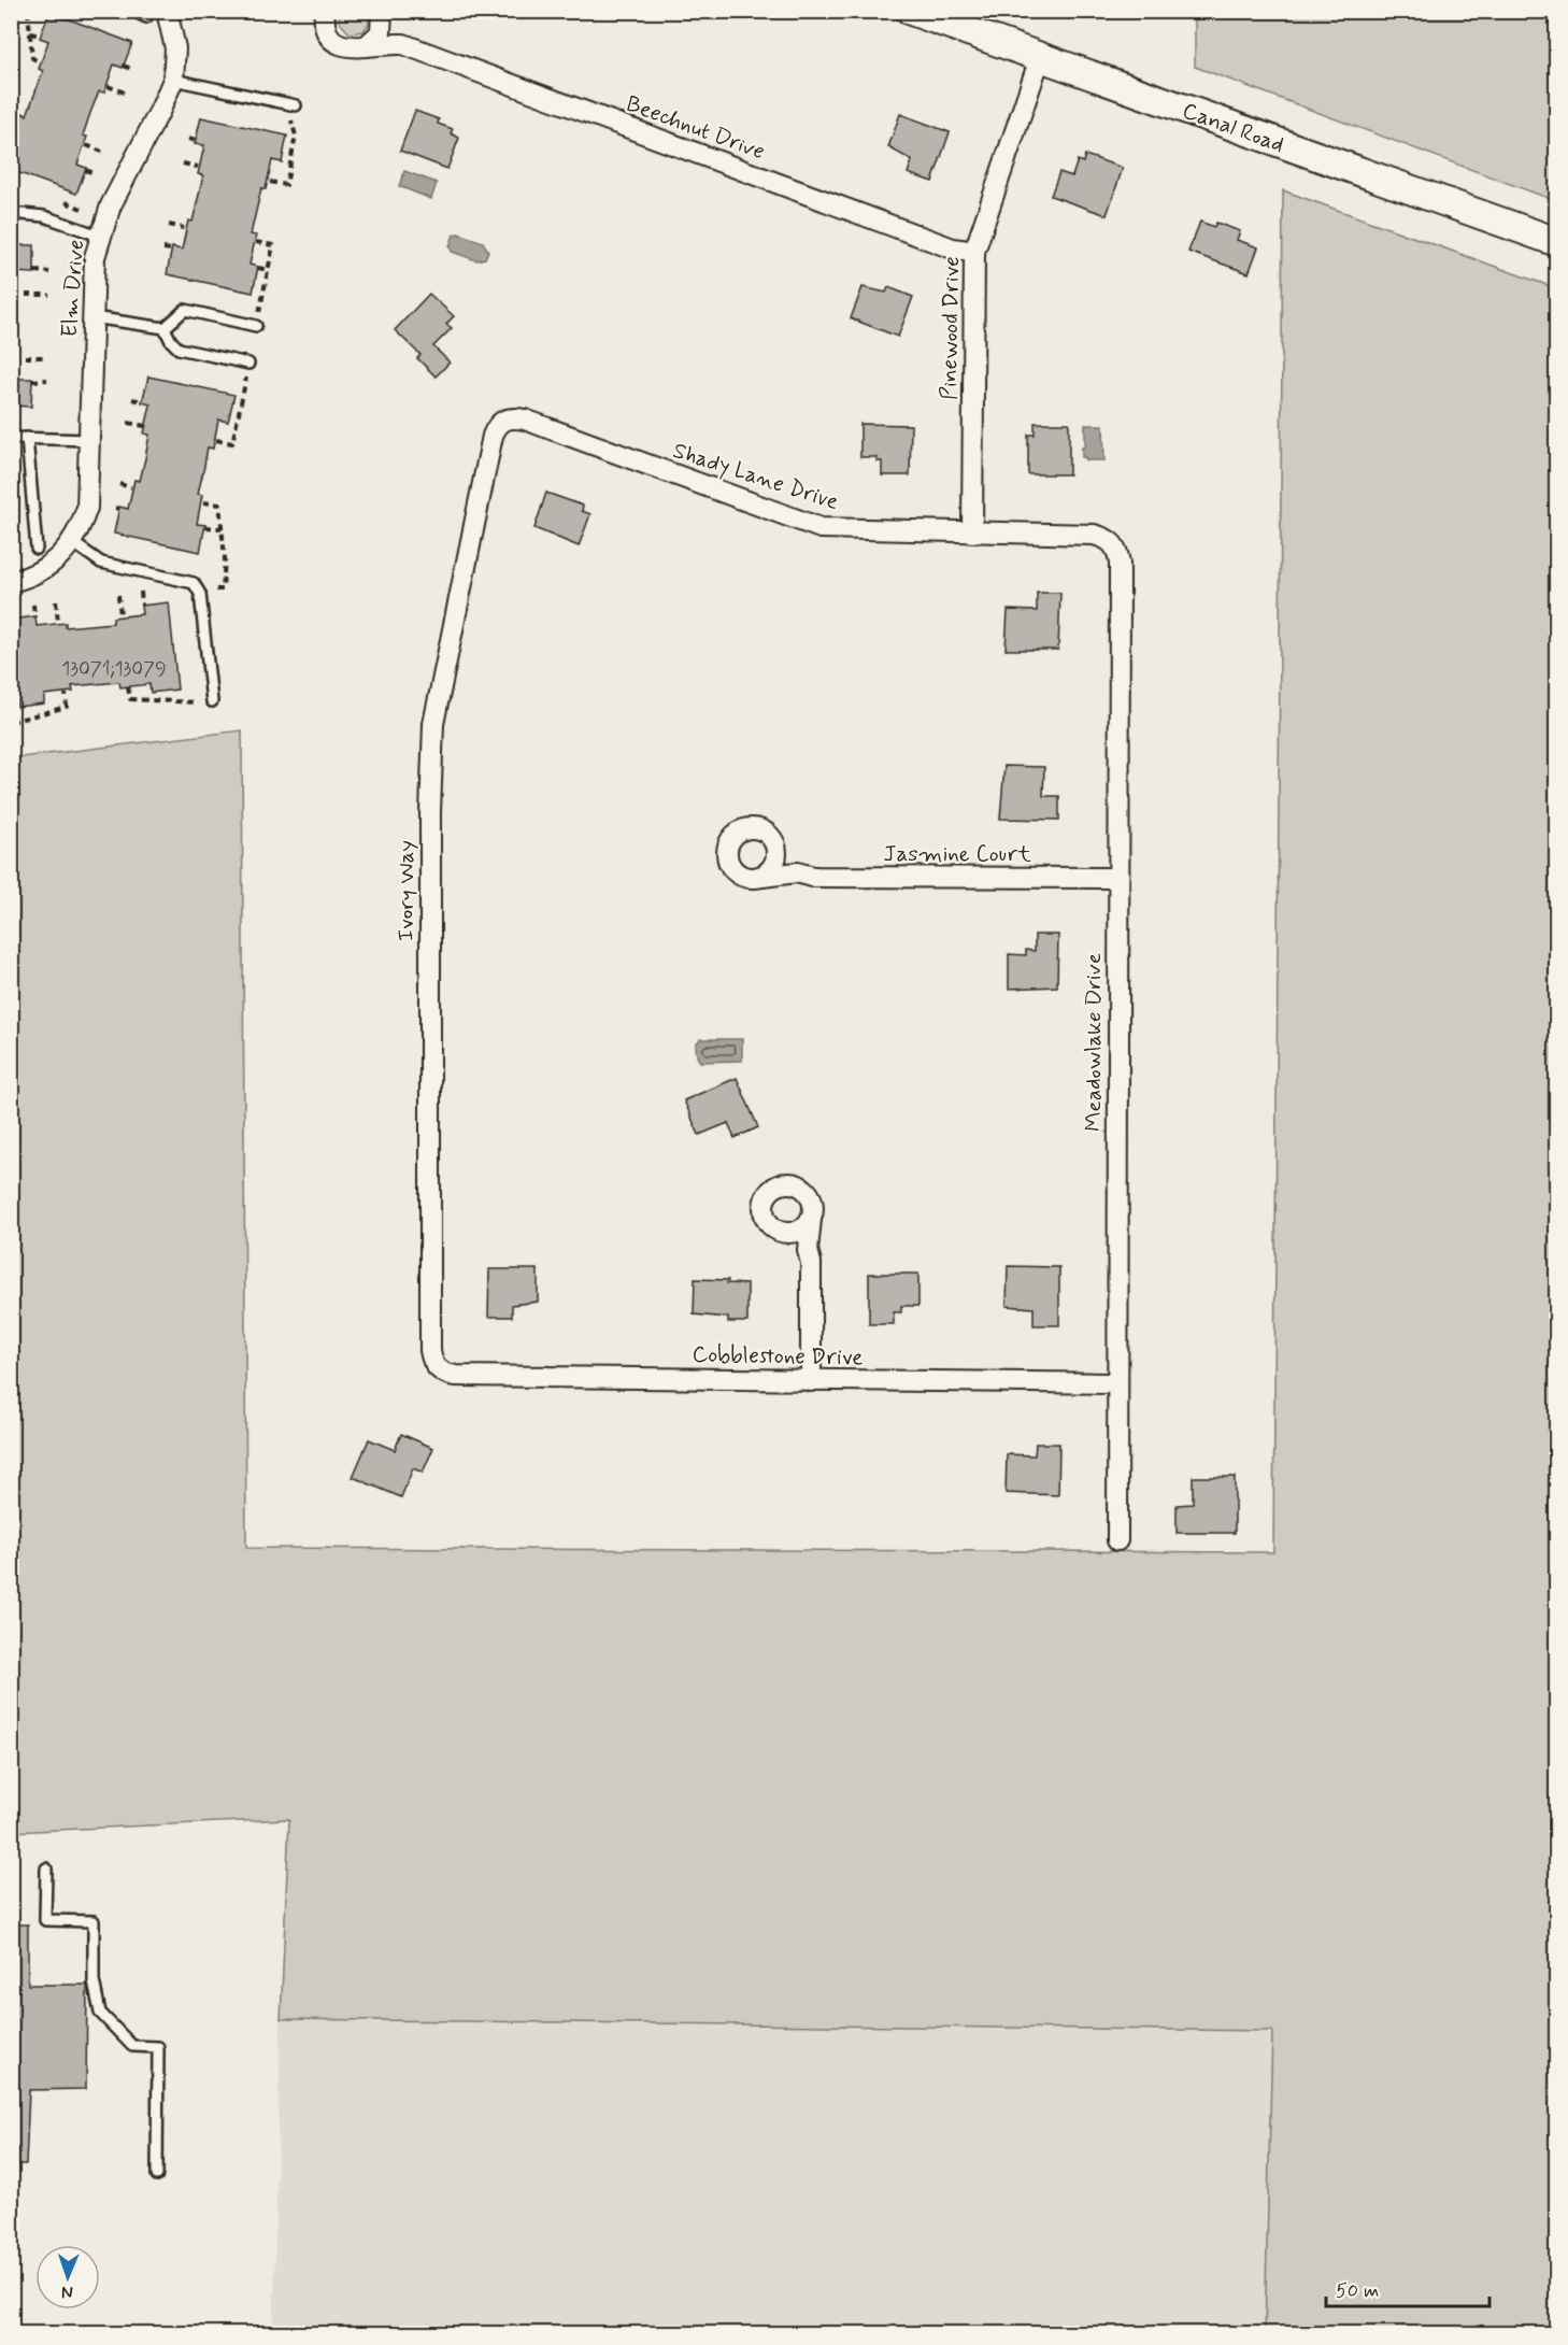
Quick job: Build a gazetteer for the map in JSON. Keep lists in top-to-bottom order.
{
  "streets": {
    "street": [
      "Beechnut Drive",
      "Canal Road",
      "Elm Drive",
      "Pinewood Drive",
      "Shady Lane Drive",
      "Jasmine Court",
      "Ivory Way",
      "Meadowlake Drive",
      "Cobblestone Drive"
    ]
  },
  "crossings": [
    ["Beechnut Drive", "Pinewood Drive"],
    ["Canal Road", "Pinewood Drive"],
    ["Pinewood Drive", "Shady Lane Drive"],
    ["Shady Lane Drive", "Ivory Way"],
    ["Shady Lane Drive", "Meadowlake Drive"],
    ["Jasmine Court", "Meadowlake Drive"],
    ["Ivory Way", "Cobblestone Drive"],
    ["Meadowlake Drive", "Cobblestone Drive"]
  ],
  "house_numbers": ["13071;13079"],
  "scale_bar": "50 m",
  "north": "bottom"
}
